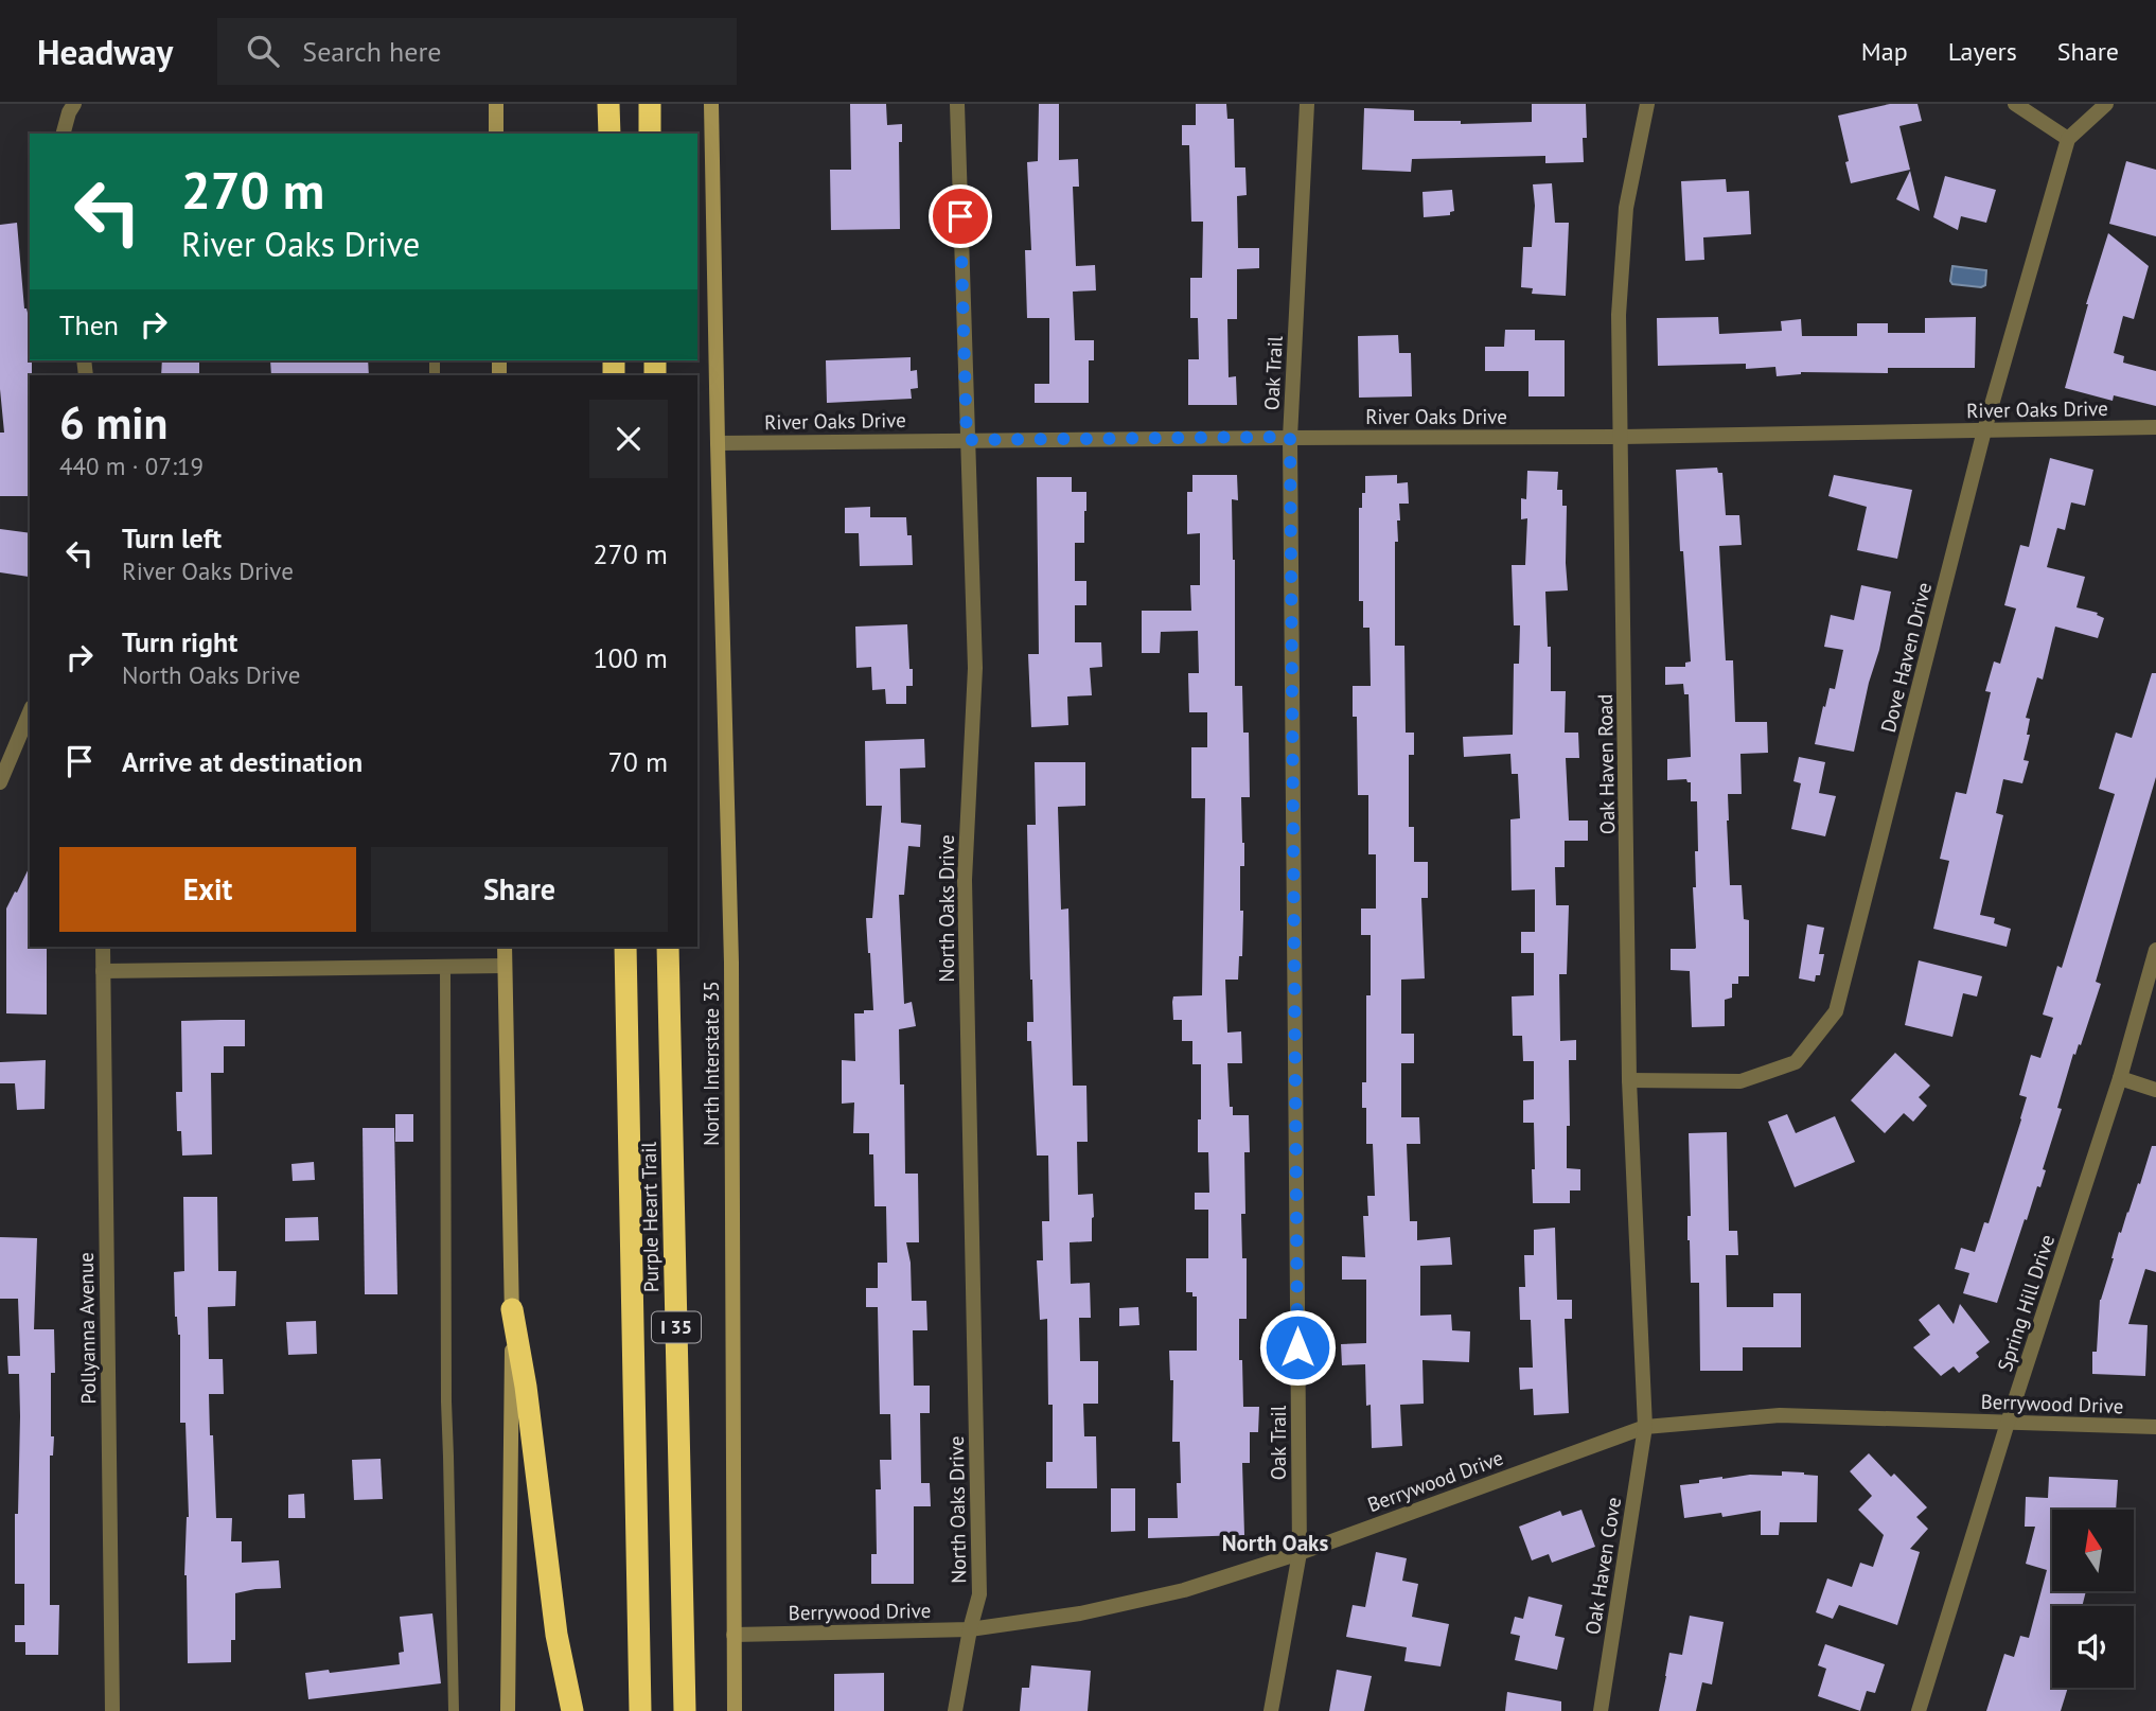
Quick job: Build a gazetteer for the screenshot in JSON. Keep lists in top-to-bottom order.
{
  "streets": {
    "highway": ["Purple Heart Trail", "I 35"],
    "main road": ["North Interstate 35"],
    "street": [
      "Oak Trail",
      "River Oaks Drive",
      "Dove Haven Drive",
      "Oak Haven Road",
      "North Oaks Drive",
      "Spring Hill Drive",
      "Pollyanna Avenue",
      "Berrywood Drive",
      "Oak Haven Cove"
    ]
  },
  "crossings": [
    ["Oak Trail", "River Oaks Drive"],
    ["Oak Trail", "Berrywood Drive"],
    ["River Oaks Drive", "Dove Haven Drive"],
    ["River Oaks Drive", "Oak Haven Road"],
    ["River Oaks Drive", "North Oaks Drive"],
    ["River Oaks Drive", "North Interstate 35"],
    ["Dove Haven Drive", "Oak Haven Road"],
    ["Oak Haven Road", "Berrywood Drive"],
    ["Oak Haven Road", "Oak Haven Cove"],
    ["North Oaks Drive", "Berrywood Drive"],
    ["North Interstate 35", "Berrywood Drive"],
    ["Spring Hill Drive", "Berrywood Drive"],
    ["Berrywood Drive", "Oak Haven Cove"]
  ],
  "districts": ["North Oaks"],
  "north": "top",
  "page": {
    "header": "Headway",
    "search": "Search here",
    "nav": ["Map", "Layers", "Share"],
    "turn": ["270 m", "River Oaks Drive"],
    "then": "Then",
    "heading": ["6 min", "440 m · 07:19"],
    "list": [
      {
        "name": "Turn left",
        "note": "River Oaks Drive",
        "value": "270 m"
      },
      {
        "name": "Turn right",
        "note": "North Oaks Drive",
        "value": "100 m"
      },
      {
        "name": "Arrive at destination",
        "value": "70 m"
      }
    ],
    "buttons": ["Exit", "Share"]
  }
}
